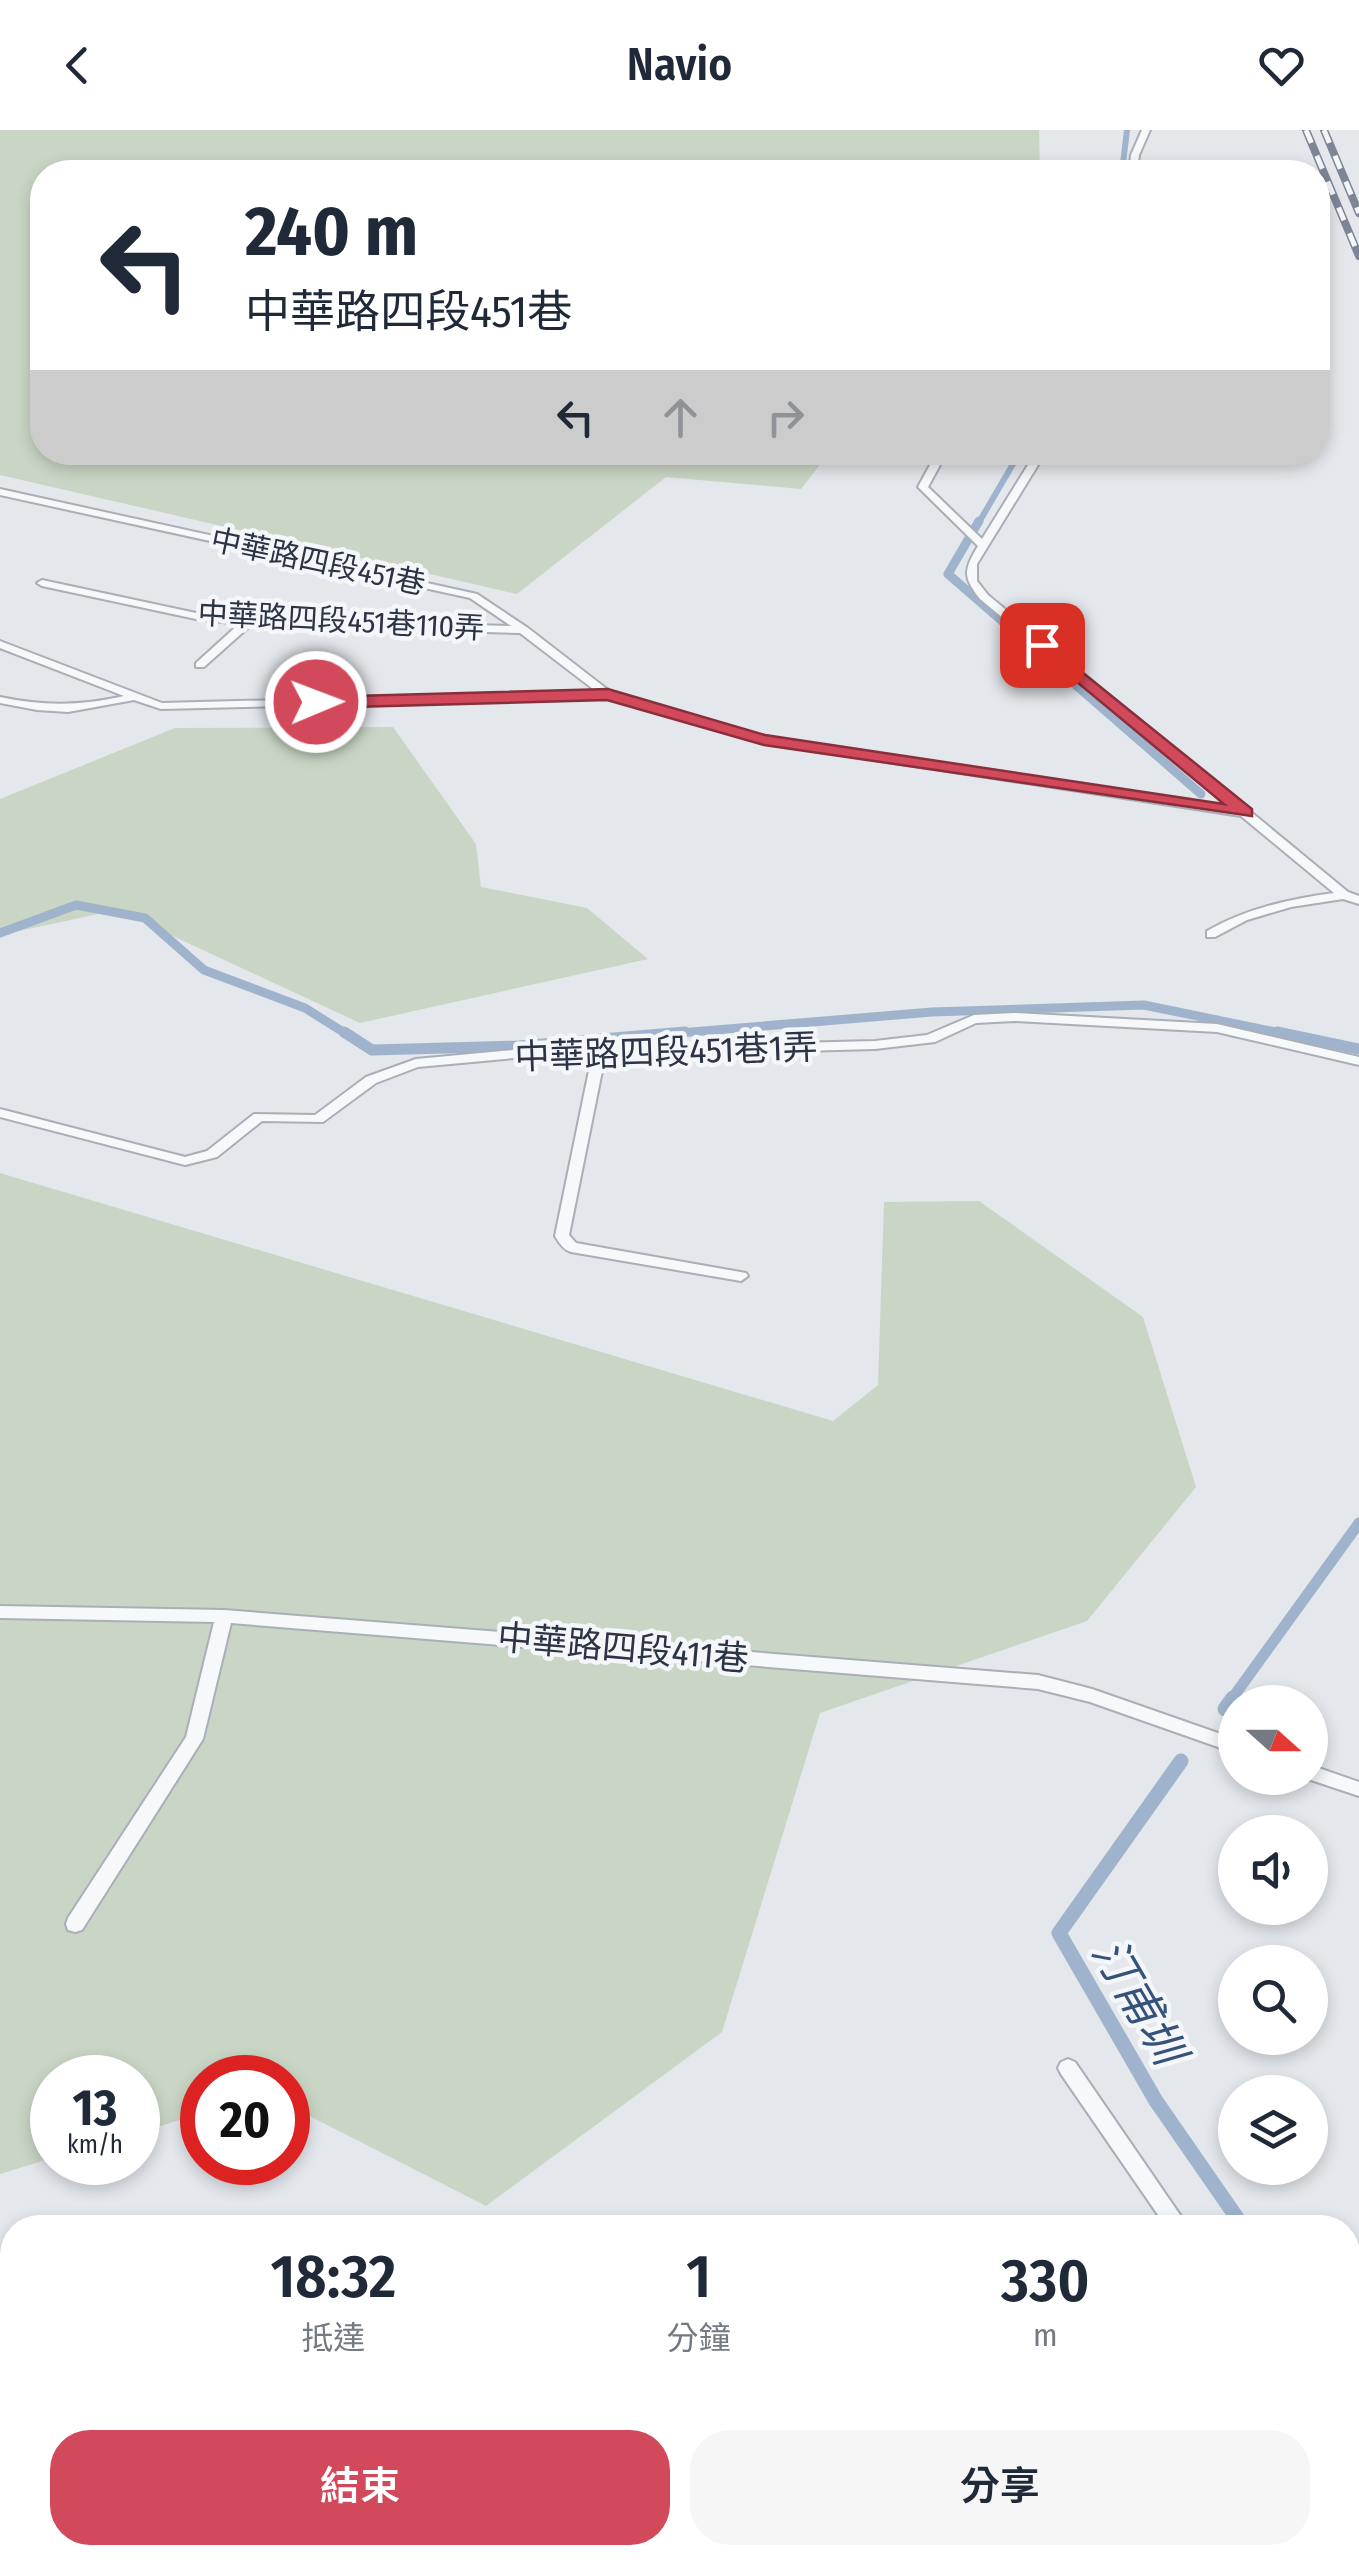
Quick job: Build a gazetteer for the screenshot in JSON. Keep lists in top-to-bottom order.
{
  "streets": {
    "lane": [
      "中華路四段451巷",
      "中華路四段451巷110弄",
      "中華路四段451巷1弄",
      "中華路四段411巷"
    ]
  },
  "crossings": [
    ["中華路四段451巷", "中華路四段451巷110弄"]
  ],
  "water": ["汀甫圳"],
  "north": "right",
  "page": {
    "header": "Navio",
    "turn": ["240 m", "中華路四段451巷"],
    "speed": "13 km/h",
    "limit": "20",
    "eta": [
      "18:32",
      "抵達",
      "1",
      "分鐘",
      "330",
      "m"
    ],
    "buttons": ["結束", "分享"]
  }
}
